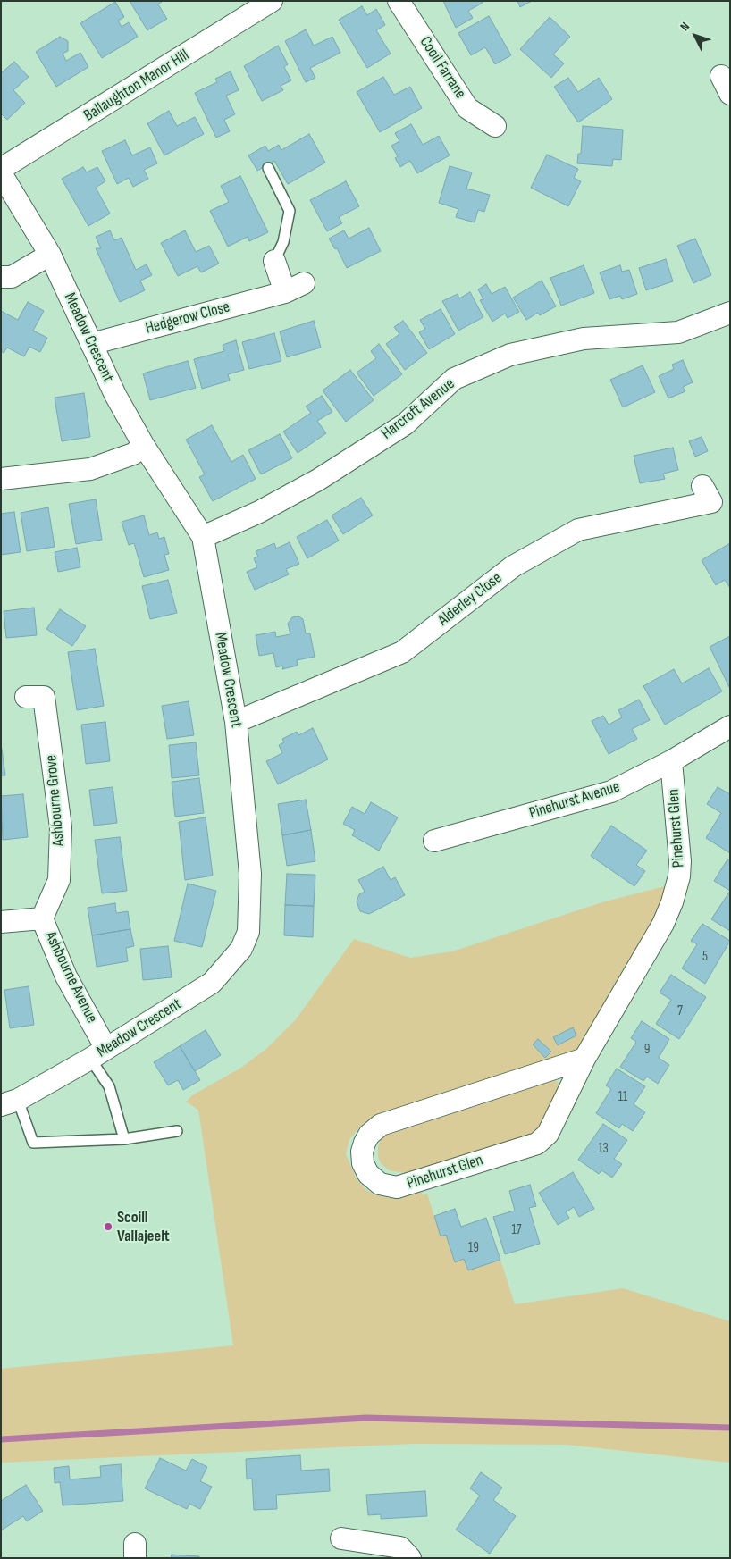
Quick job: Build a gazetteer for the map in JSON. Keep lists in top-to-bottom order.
{
  "streets": {
    "street": [
      "Cooil Farrane",
      "Ballaughton Manor Hill",
      "Hedgerow Close",
      "Meadow Crescent",
      "Harcroft Avenue",
      "Alderley Close",
      "Ashbourne Grove",
      "Pinehurst Avenue",
      "Pinehurst Glen",
      "Ashbourne Avenue"
    ]
  },
  "crossings": [
    ["Hedgerow Close", "Meadow Crescent"],
    ["Meadow Crescent", "Harcroft Avenue"],
    ["Meadow Crescent", "Alderley Close"],
    ["Meadow Crescent", "Ashbourne Avenue"],
    ["Ashbourne Grove", "Ashbourne Avenue"],
    ["Pinehurst Avenue", "Pinehurst Glen"]
  ],
  "places": ["Scoill Vallajeelt"],
  "house_numbers": [
    "5",
    "7",
    "9",
    "11",
    "13",
    "17",
    "19"
  ],
  "north": "top left"
}
